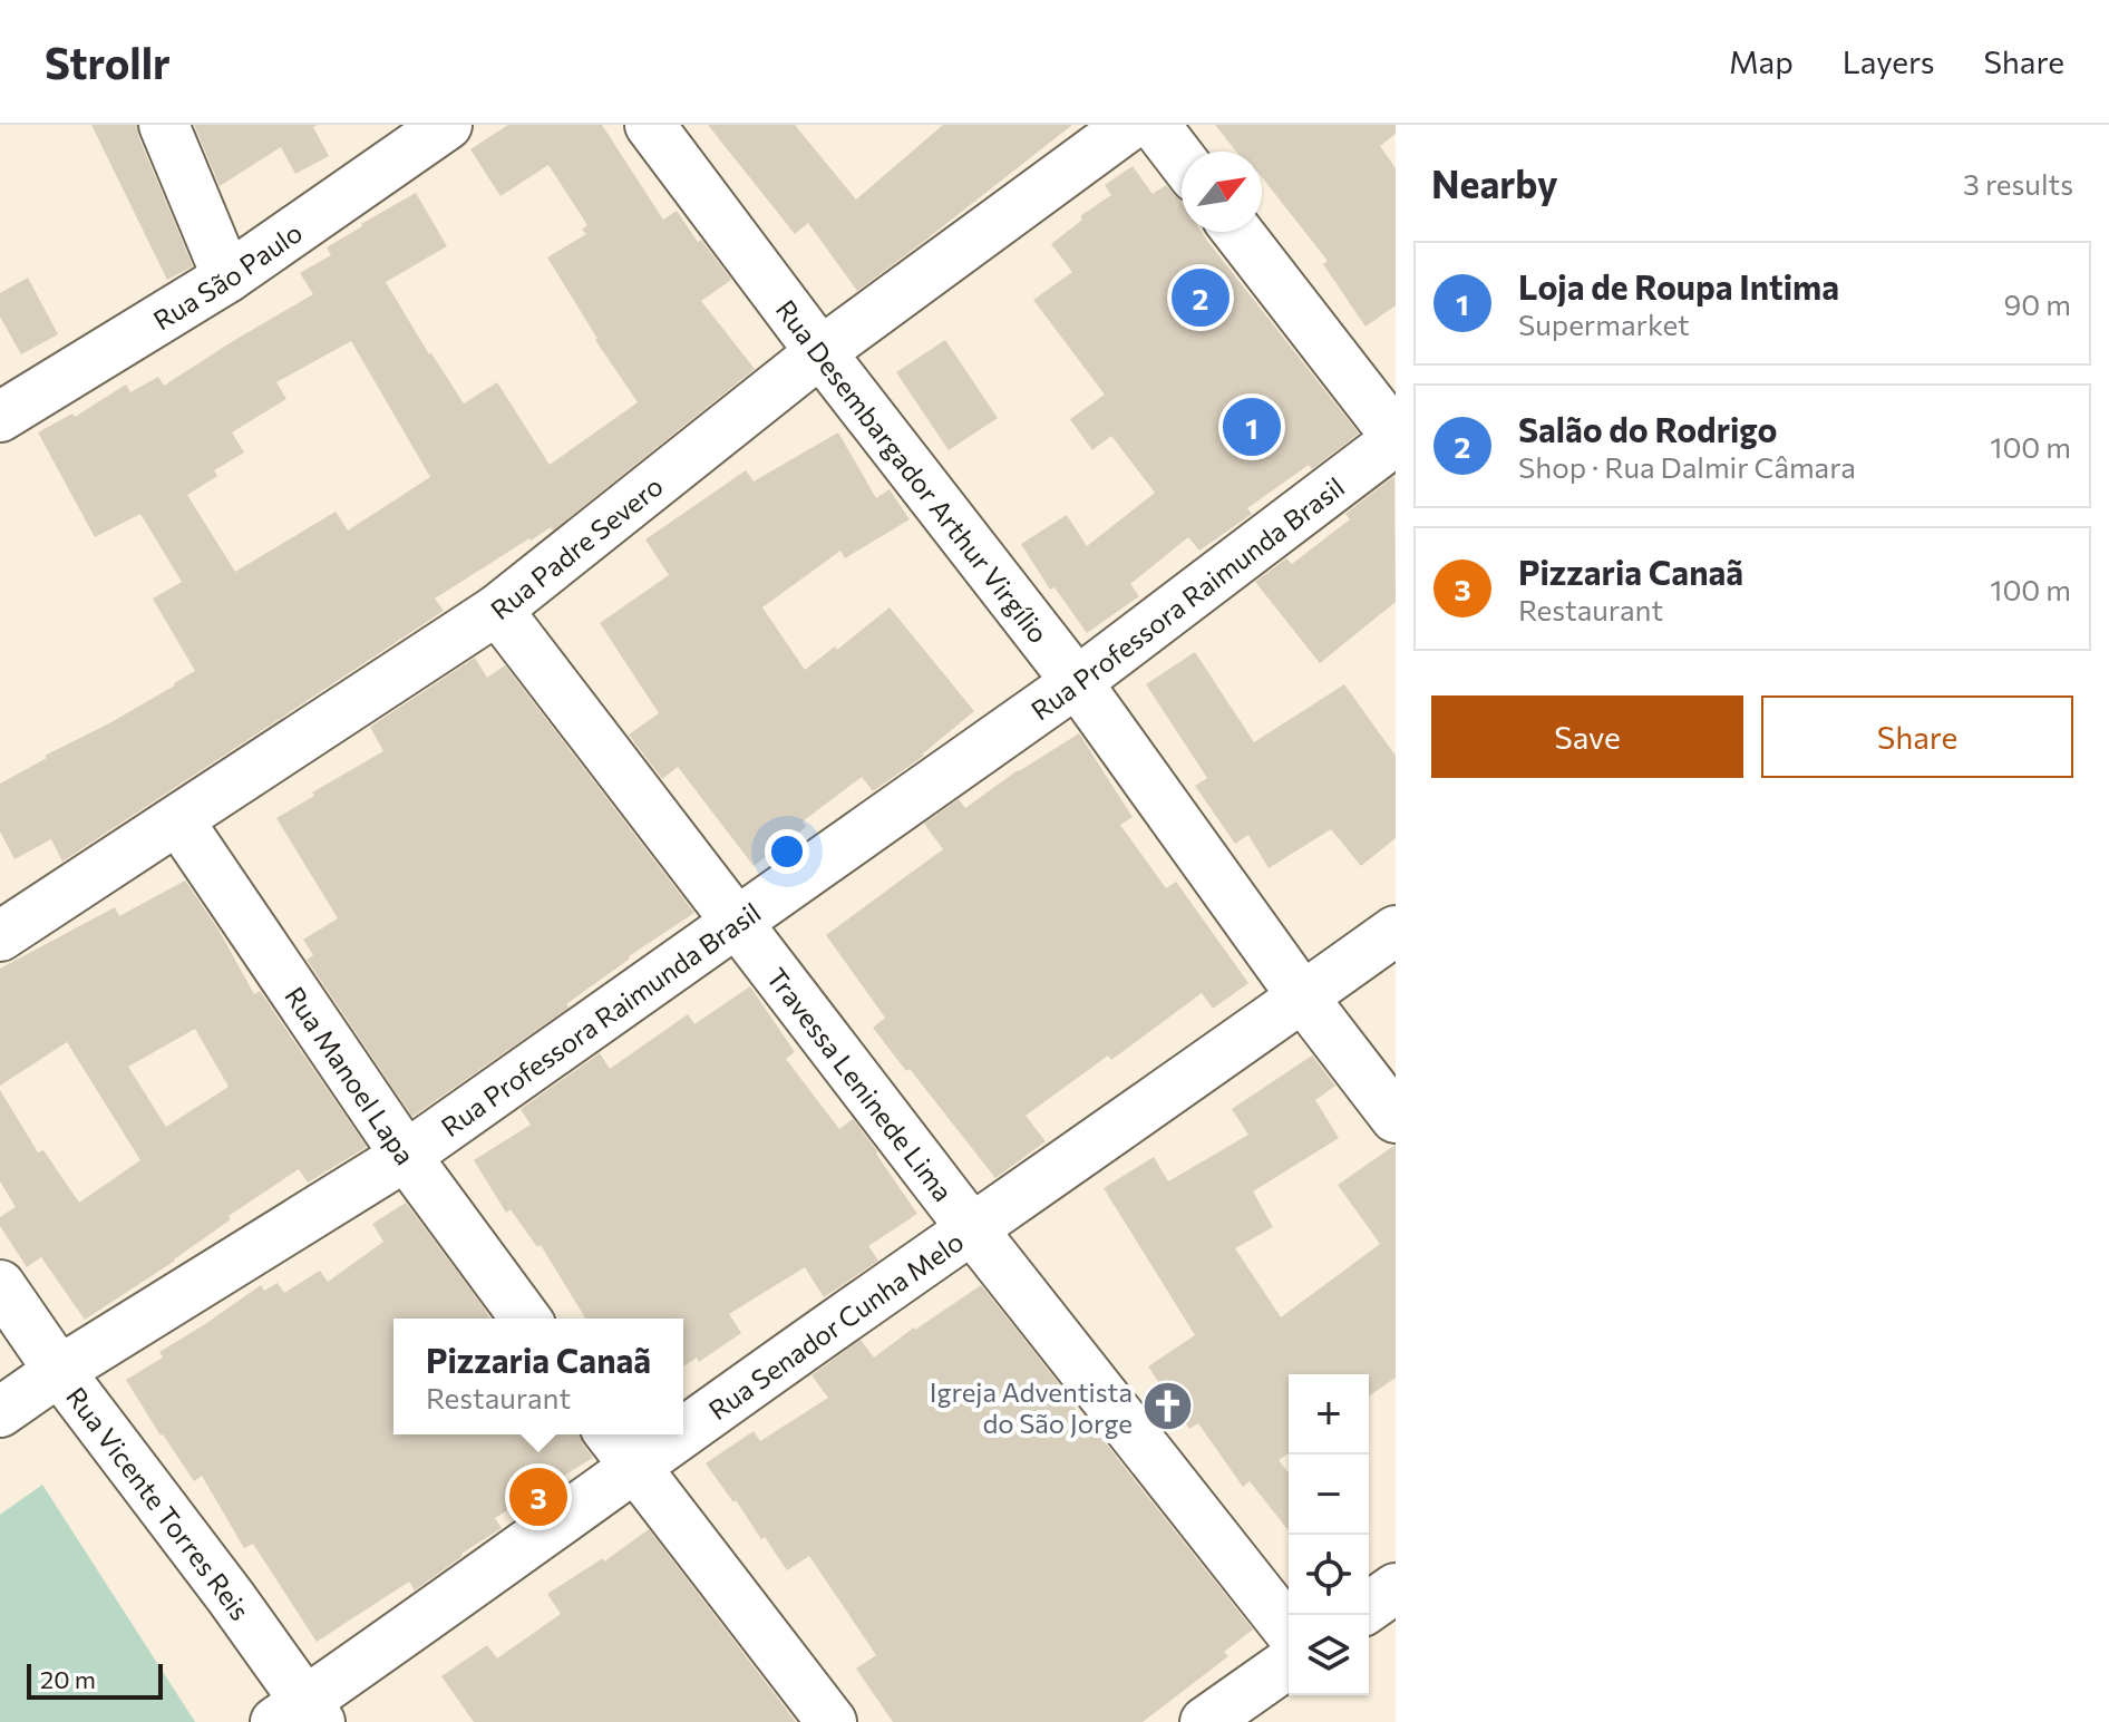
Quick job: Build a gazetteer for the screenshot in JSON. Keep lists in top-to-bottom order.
{
  "streets": {
    "street": [
      "Rua São Paulo",
      "Rua Desembargador Arthur Virgílio",
      "Rua Padre Severo",
      "Rua Professora Raimunda Brasil",
      "Rua Manoel Lapa",
      "Travessa Leninede Lima",
      "Rua Senador Cunha Melo",
      "Rua Vicente Torres Reis"
    ]
  },
  "crossings": [
    ["Rua Desembargador Arthur Virgílio", "Rua Padre Severo"],
    ["Rua Desembargador Arthur Virgílio", "Rua Professora Raimunda Brasil"],
    ["Rua Desembargador Arthur Virgílio", "Rua Senador Cunha Melo"],
    ["Rua Padre Severo", "Rua Manoel Lapa"],
    ["Rua Padre Severo", "Travessa Leninede Lima"],
    ["Rua Professora Raimunda Brasil", "Rua Manoel Lapa"],
    ["Rua Professora Raimunda Brasil", "Travessa Leninede Lima"],
    ["Rua Professora Raimunda Brasil", "Rua Vicente Torres Reis"],
    ["Travessa Leninede Lima", "Rua Senador Cunha Melo"],
    ["Rua Senador Cunha Melo", "Rua Vicente Torres Reis"]
  ],
  "places": {
    "church": ["Igreja Adventista do São Jorge"]
  },
  "scale_bar": "20 m",
  "north": "top right",
  "page": {
    "header": "Strollr",
    "nav": ["Map", "Layers", "Share"],
    "heading": ["Nearby", "3 results"],
    "list": [
      {
        "mark": "1",
        "name": "Loja de Roupa Intima",
        "note": "Supermarket",
        "value": "90 m"
      },
      {
        "mark": "2",
        "name": "Salão do Rodrigo",
        "note": "Shop · Rua Dalmir Câmara",
        "value": "100 m"
      },
      {
        "mark": "3",
        "name": "Pizzaria Canaã",
        "note": "Restaurant",
        "value": "100 m"
      }
    ],
    "pins": ["2", "1", "3"],
    "buttons": ["Save", "Share"],
    "popup": ["Pizzaria Canaã", "Restaurant"],
    "map_buttons": ["+", "−"],
    "scale": "20 m"
  }
}
